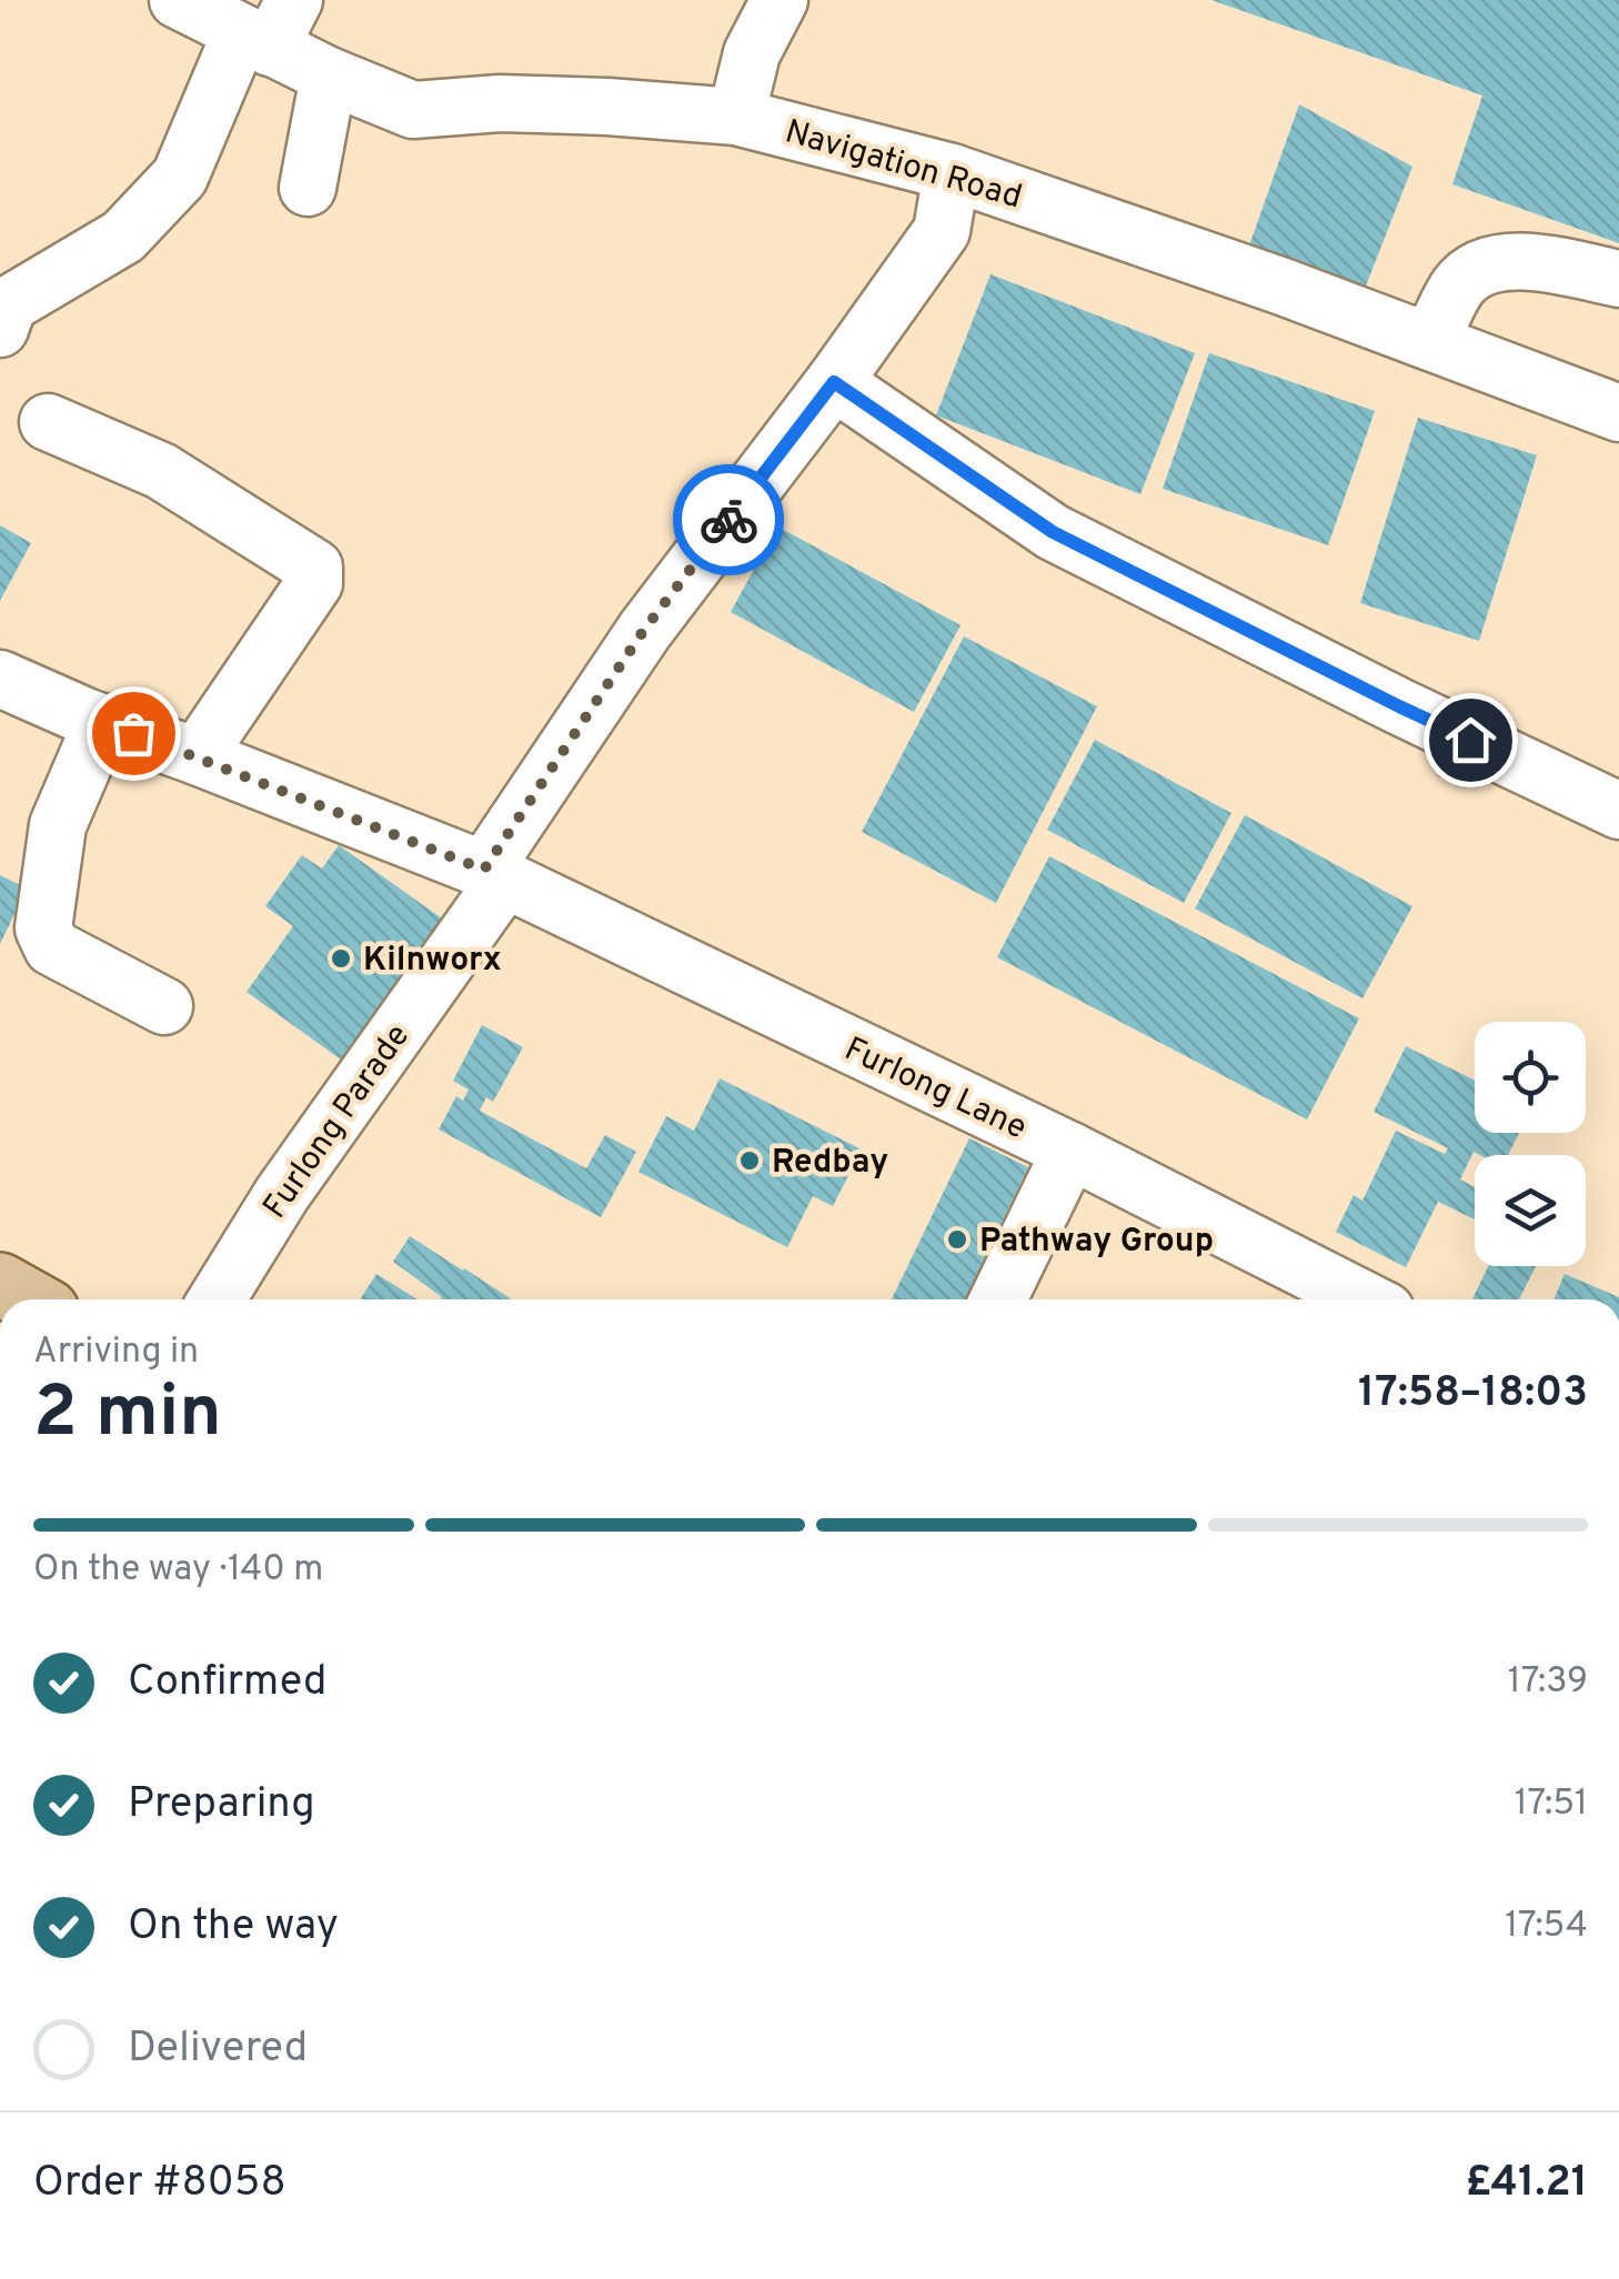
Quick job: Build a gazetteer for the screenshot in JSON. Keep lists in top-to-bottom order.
{
  "streets": {
    "street": ["Navigation Road", "Furlong Lane", "Furlong Parade"]
  },
  "crossings": [
    ["Navigation Road", "Furlong Parade"],
    ["Furlong Lane", "Furlong Parade"]
  ],
  "places": ["Kilnworx", "Redbay", "Pathway Group"],
  "page": {
    "heading": ["2 min", "Arriving in", "17:58–18:03"],
    "panel": ["Order #8058", "£41.21"],
    "bar": "On the way · 140 m",
    "list": [
      ["Confirmed", "17:39"],
      ["Preparing", "17:51"],
      ["On the way", "17:54"],
      "Delivered"
    ]
  }
}
